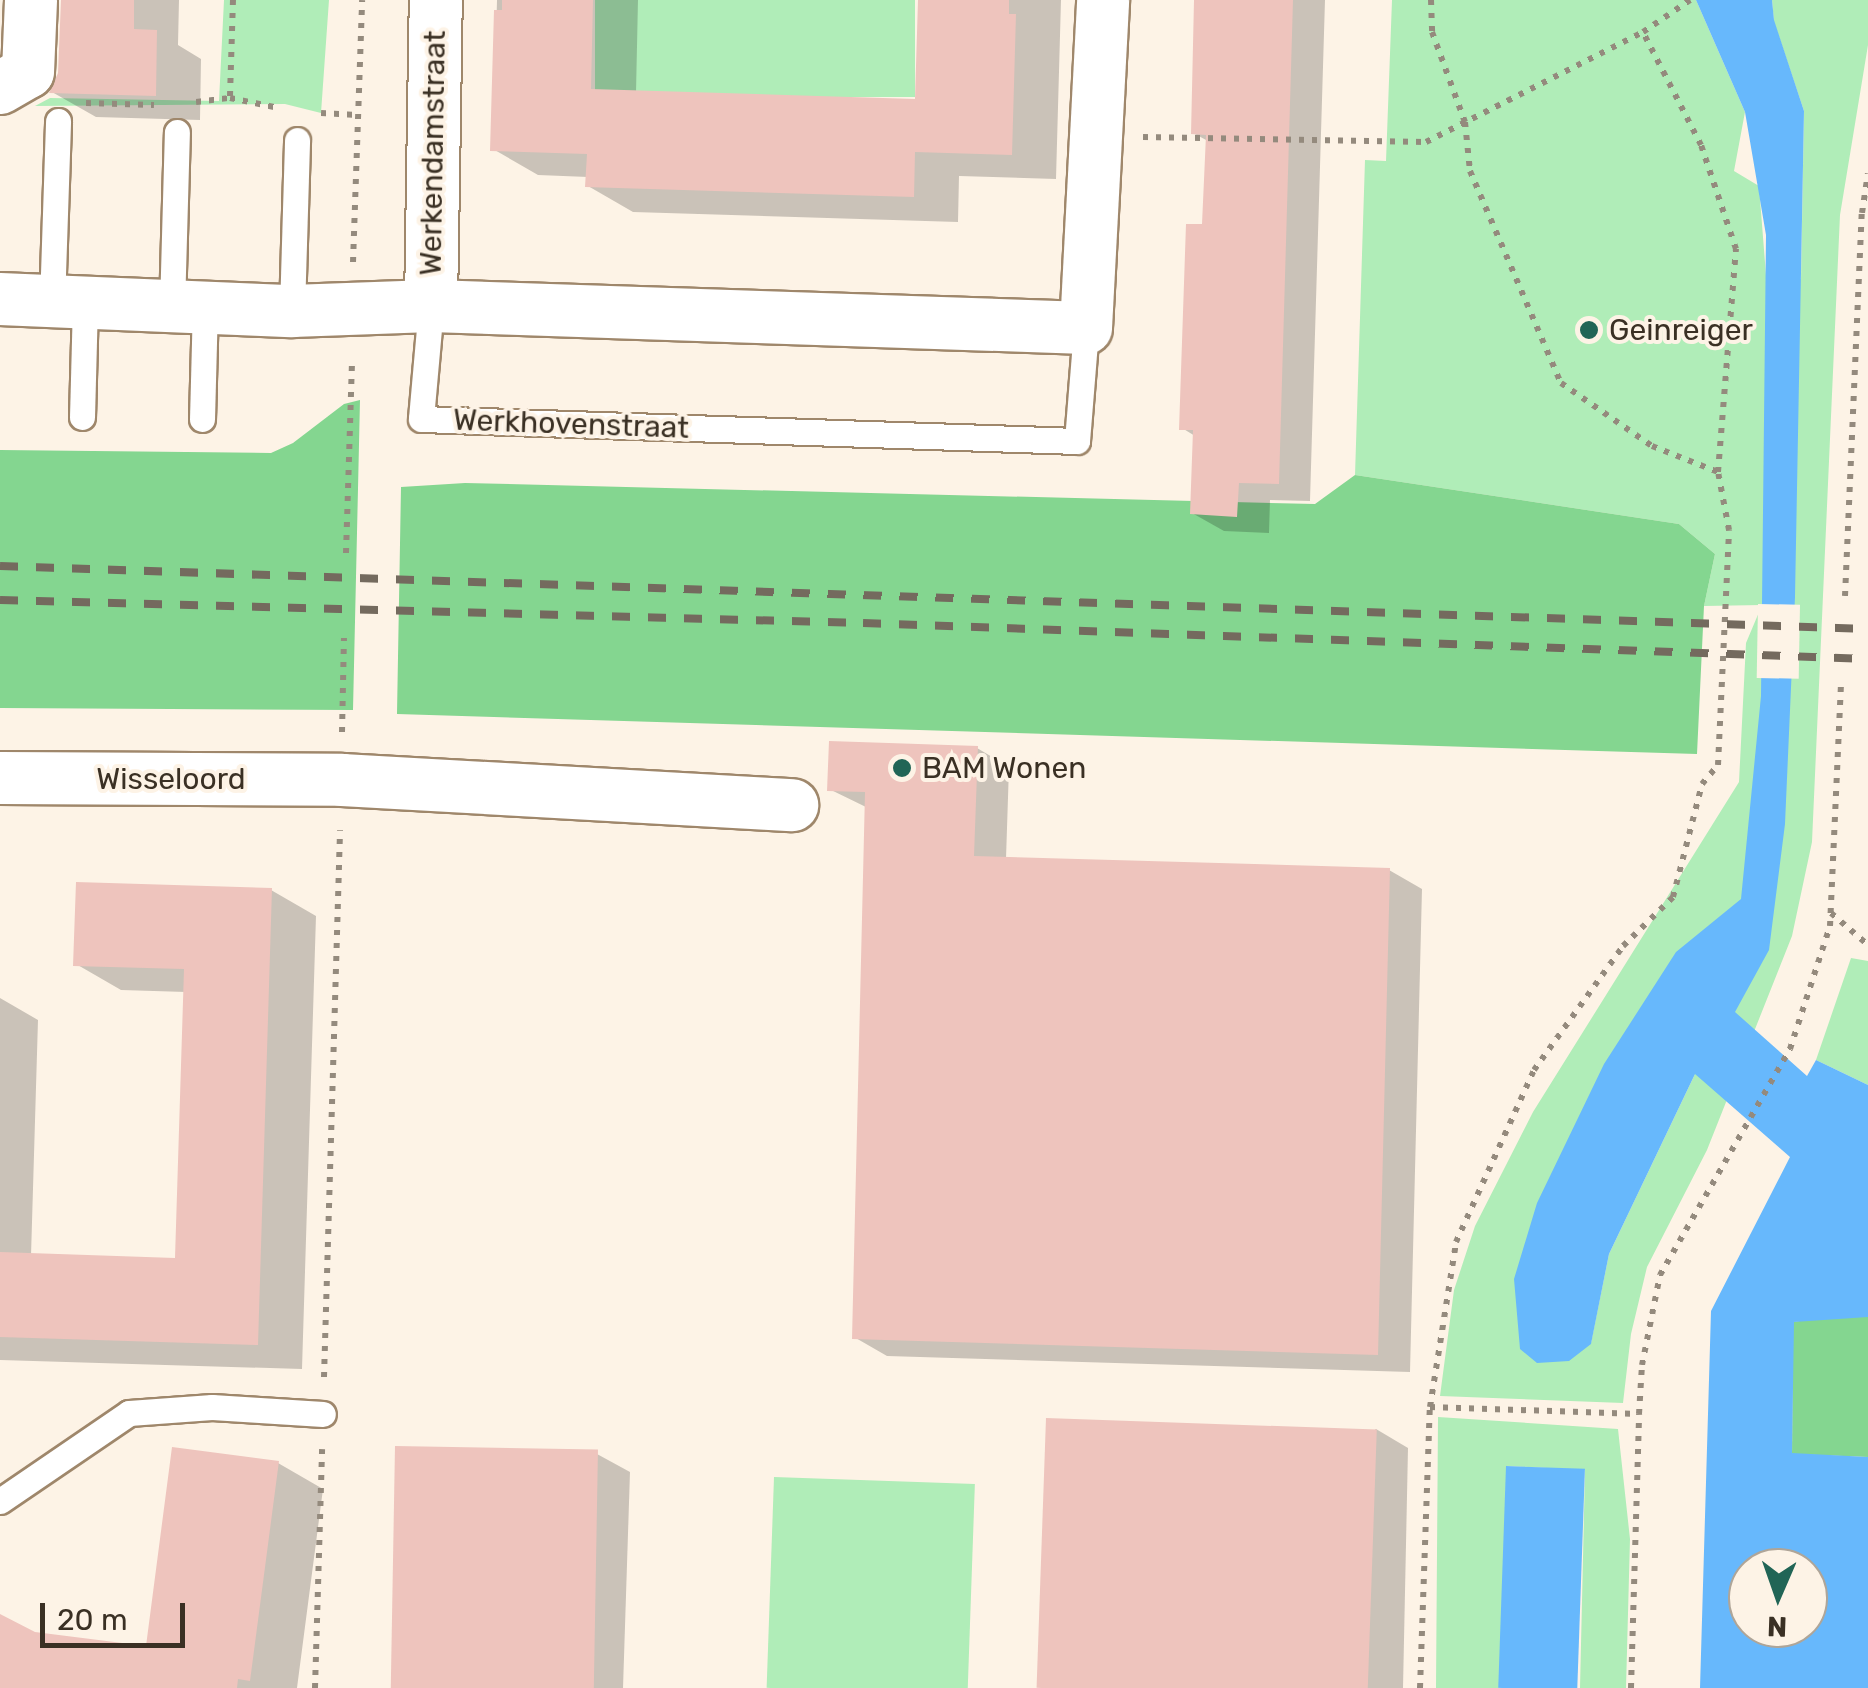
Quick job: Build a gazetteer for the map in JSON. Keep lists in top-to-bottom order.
{
  "streets": {
    "street": ["Werkendamstraat", "Werkhovenstraat", "Wisseloord"]
  },
  "crossings": [
    ["Werkendamstraat", "Werkhovenstraat"]
  ],
  "places": ["Geinreiger", "BAM Wonen"],
  "scale_bar": "20 m",
  "north": "bottom"
}
